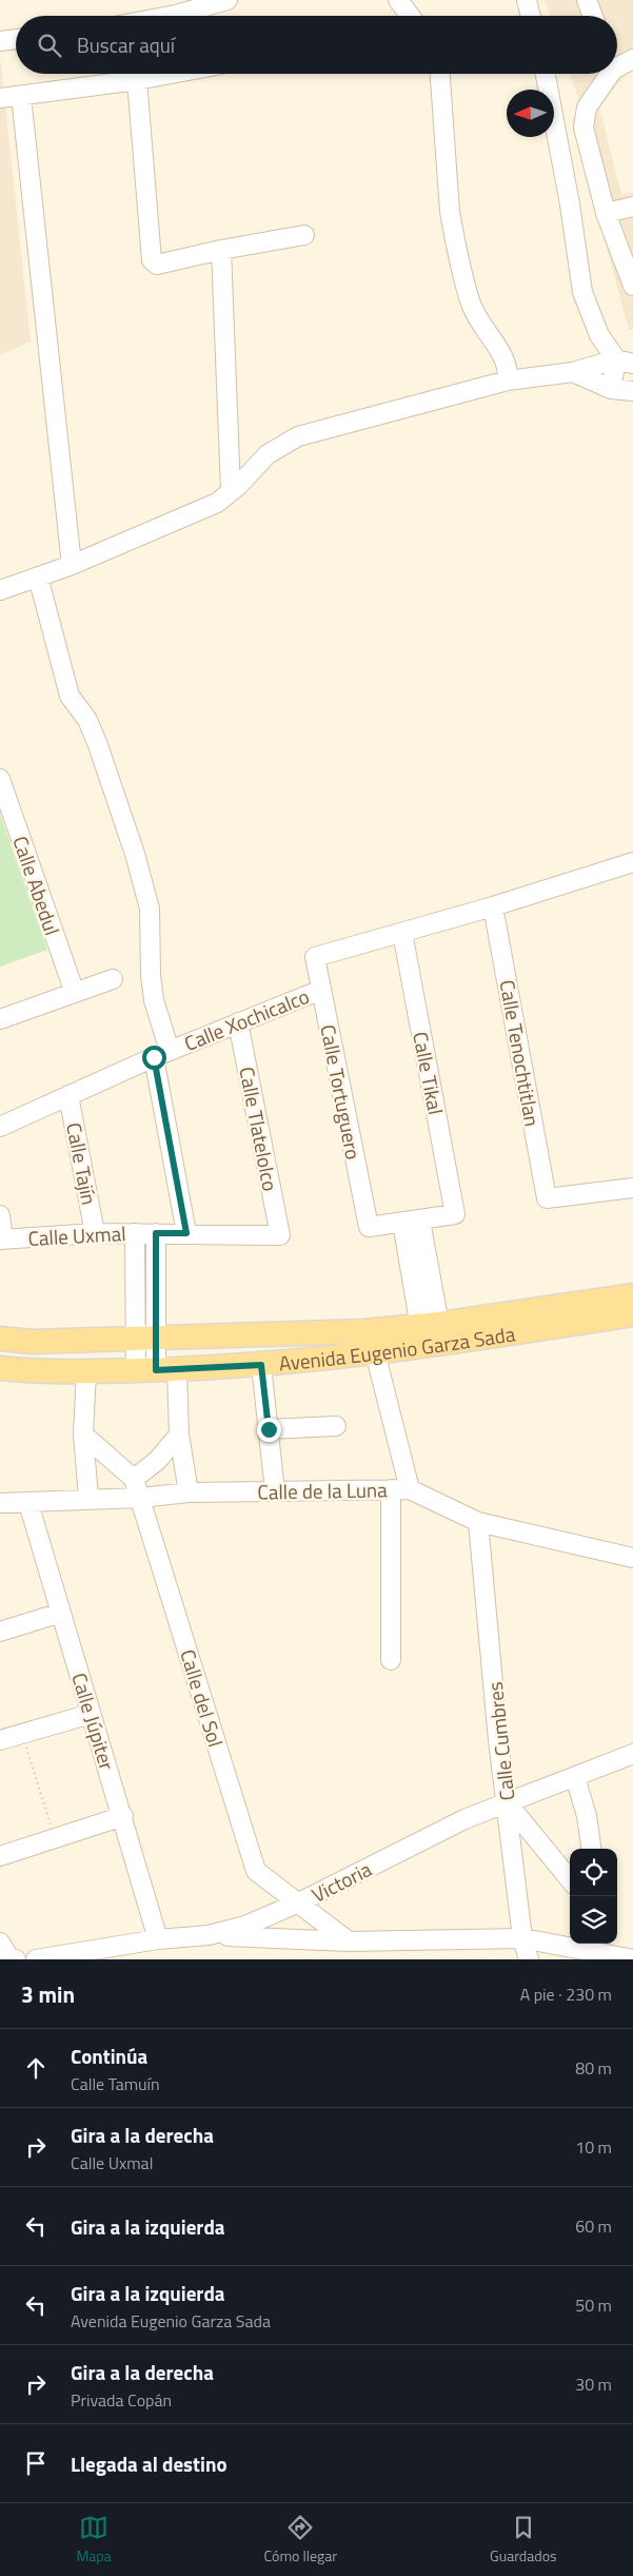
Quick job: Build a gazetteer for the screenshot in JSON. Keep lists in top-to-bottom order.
{
  "streets": {
    "main road": ["Avenida Eugenio Garza Sada"],
    "street": [
      "Calle Abedul",
      "Calle Xochicalco",
      "Calle Tenochtitlan",
      "Calle Tikal",
      "Calle Tortuguero",
      "Calle Tlatelolco",
      "Calle Tajín",
      "Calle Uxmal",
      "Calle de la Luna",
      "Calle del Sol",
      "Calle Júpiter",
      "Calle Cumbres",
      "Victoria"
    ]
  },
  "crossings": [
    ["Calle Xochicalco", "Calle Tenochtitlan"],
    ["Calle Xochicalco", "Calle Tikal"],
    ["Calle Xochicalco", "Calle Tortuguero"],
    ["Calle Xochicalco", "Calle Tlatelolco"],
    ["Calle Xochicalco", "Calle Tajín"],
    ["Calle Tikal", "Calle Tortuguero"],
    ["Calle Tlatelolco", "Calle Uxmal"],
    ["Calle Tajín", "Calle Uxmal"],
    ["Calle de la Luna", "Calle del Sol"],
    ["Calle de la Luna", "Calle Júpiter"],
    ["Calle de la Luna", "Calle Cumbres"],
    ["Calle del Sol", "Victoria"],
    ["Calle Júpiter", "Victoria"],
    ["Calle Cumbres", "Victoria"]
  ],
  "north": "left",
  "page": {
    "search": "Buscar aquí",
    "heading": ["3 min", "A pie · 230 m"],
    "list": [
      ["Continúa", "Calle Tamuín", "80 m"],
      ["Gira a la derecha", "Calle Uxmal", "10 m"],
      ["Gira a la izquierda", "60 m"],
      ["Gira a la izquierda", "Avenida Eugenio Garza Sada", "50 m"],
      ["Gira a la derecha", "Privada Copán", "30 m"],
      "Llegada al destino"
    ],
    "nav": ["Mapa", "Cómo llegar", "Guardados"]
  }
}
